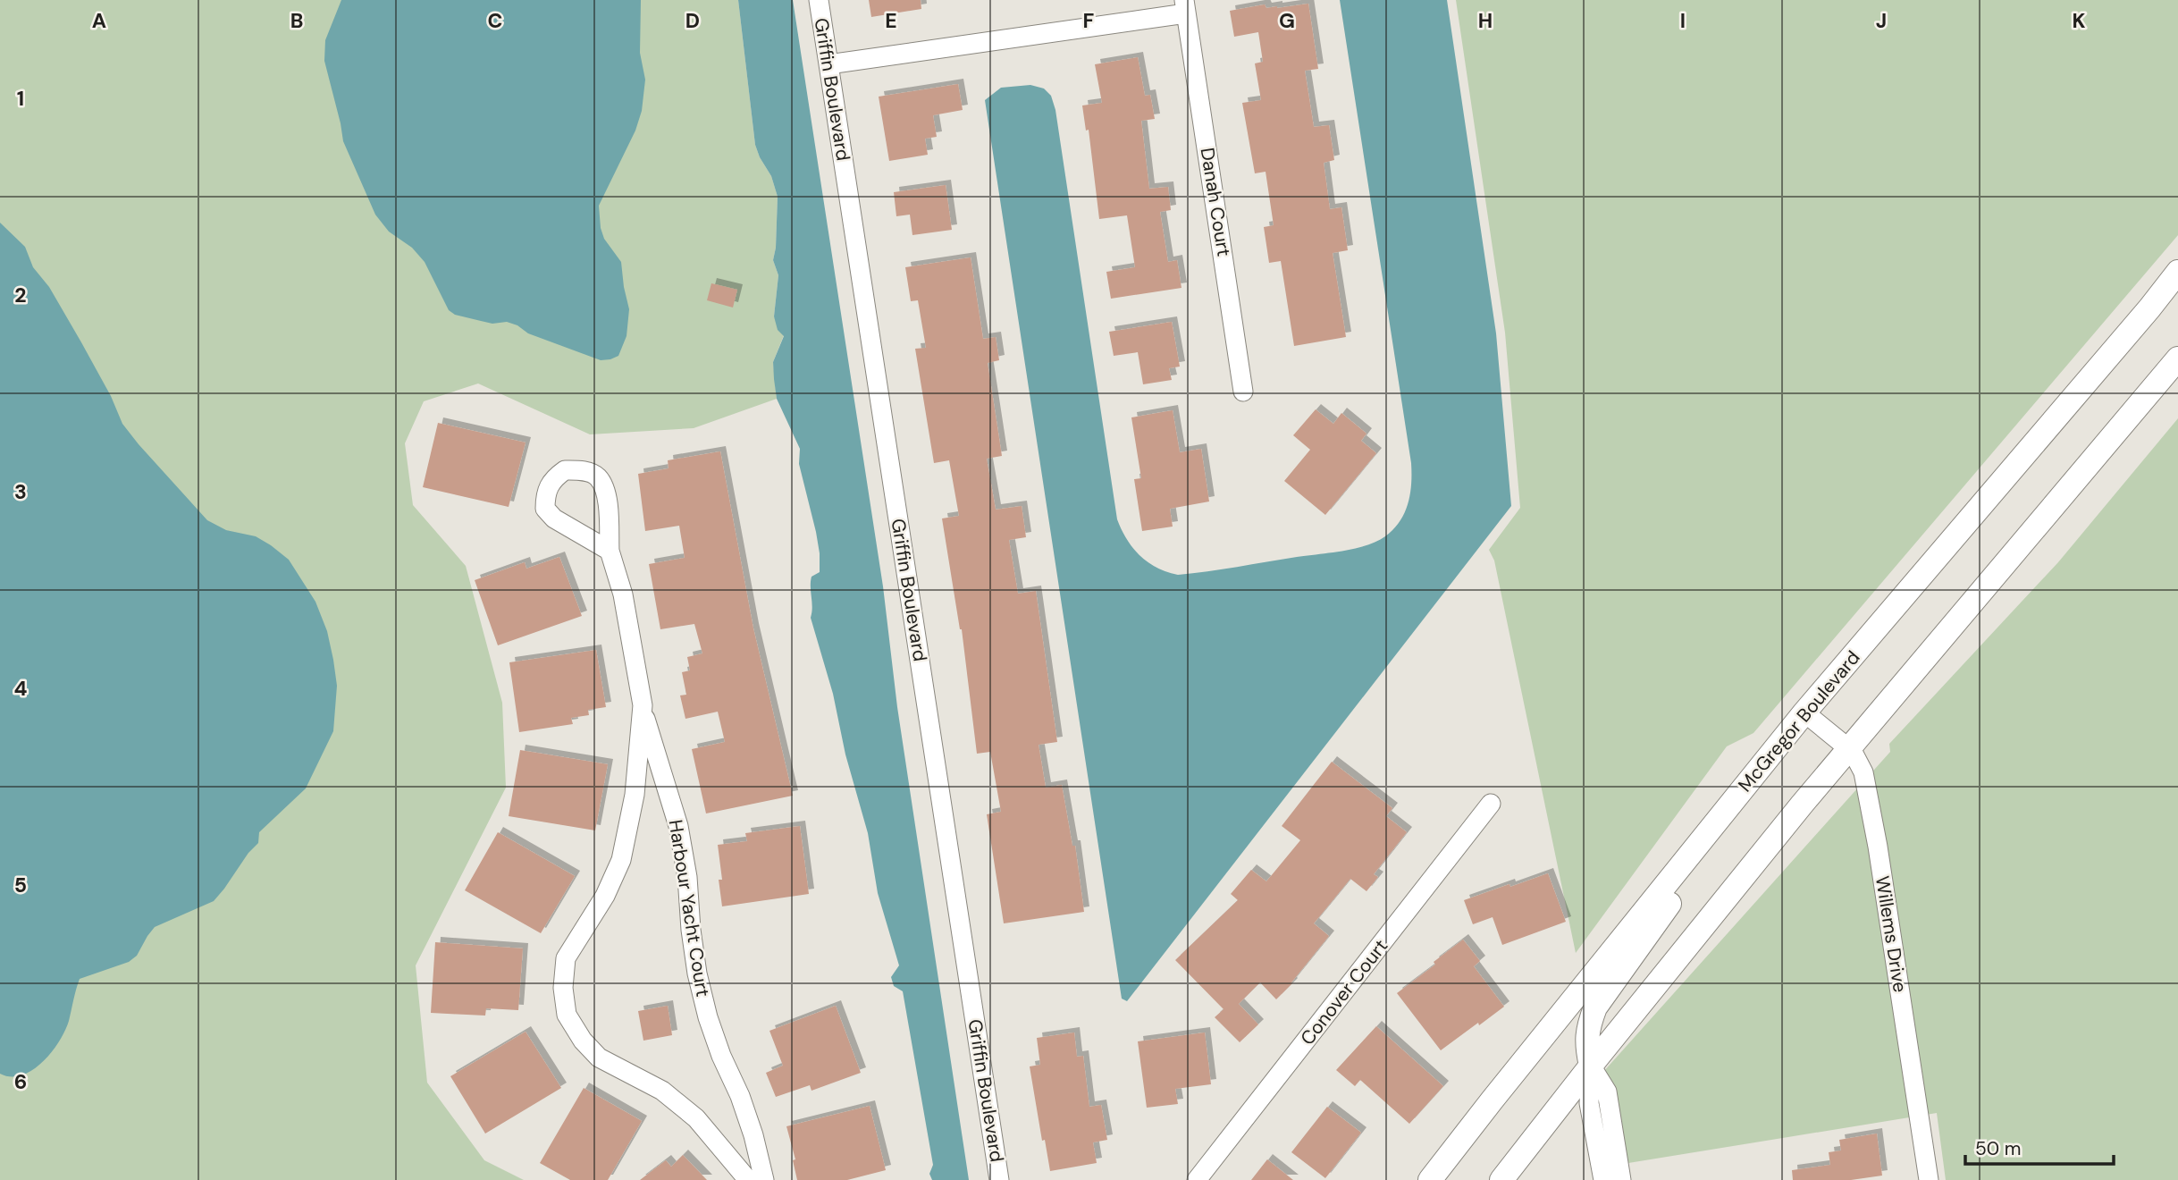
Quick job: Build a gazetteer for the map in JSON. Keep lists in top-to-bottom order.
{
  "streets": {
    "main road": ["McGregor Boulevard"],
    "street": [
      "Griffin Boulevard",
      "Danah Court",
      "Harbour Yacht Court",
      "Willems Drive",
      "Conover Court"
    ]
  },
  "crossings": [
    ["Griffin Boulevard", "Danah Court"],
    ["McGregor Boulevard", "Willems Drive"]
  ],
  "scale_bar": "50 m",
  "grid": {
    "columns": [
      "A",
      "B",
      "C",
      "D",
      "E",
      "F",
      "G",
      "H",
      "I",
      "J",
      "K"
    ],
    "rows": [
      "1",
      "2",
      "3",
      "4",
      "5",
      "6"
    ]
  }
}
